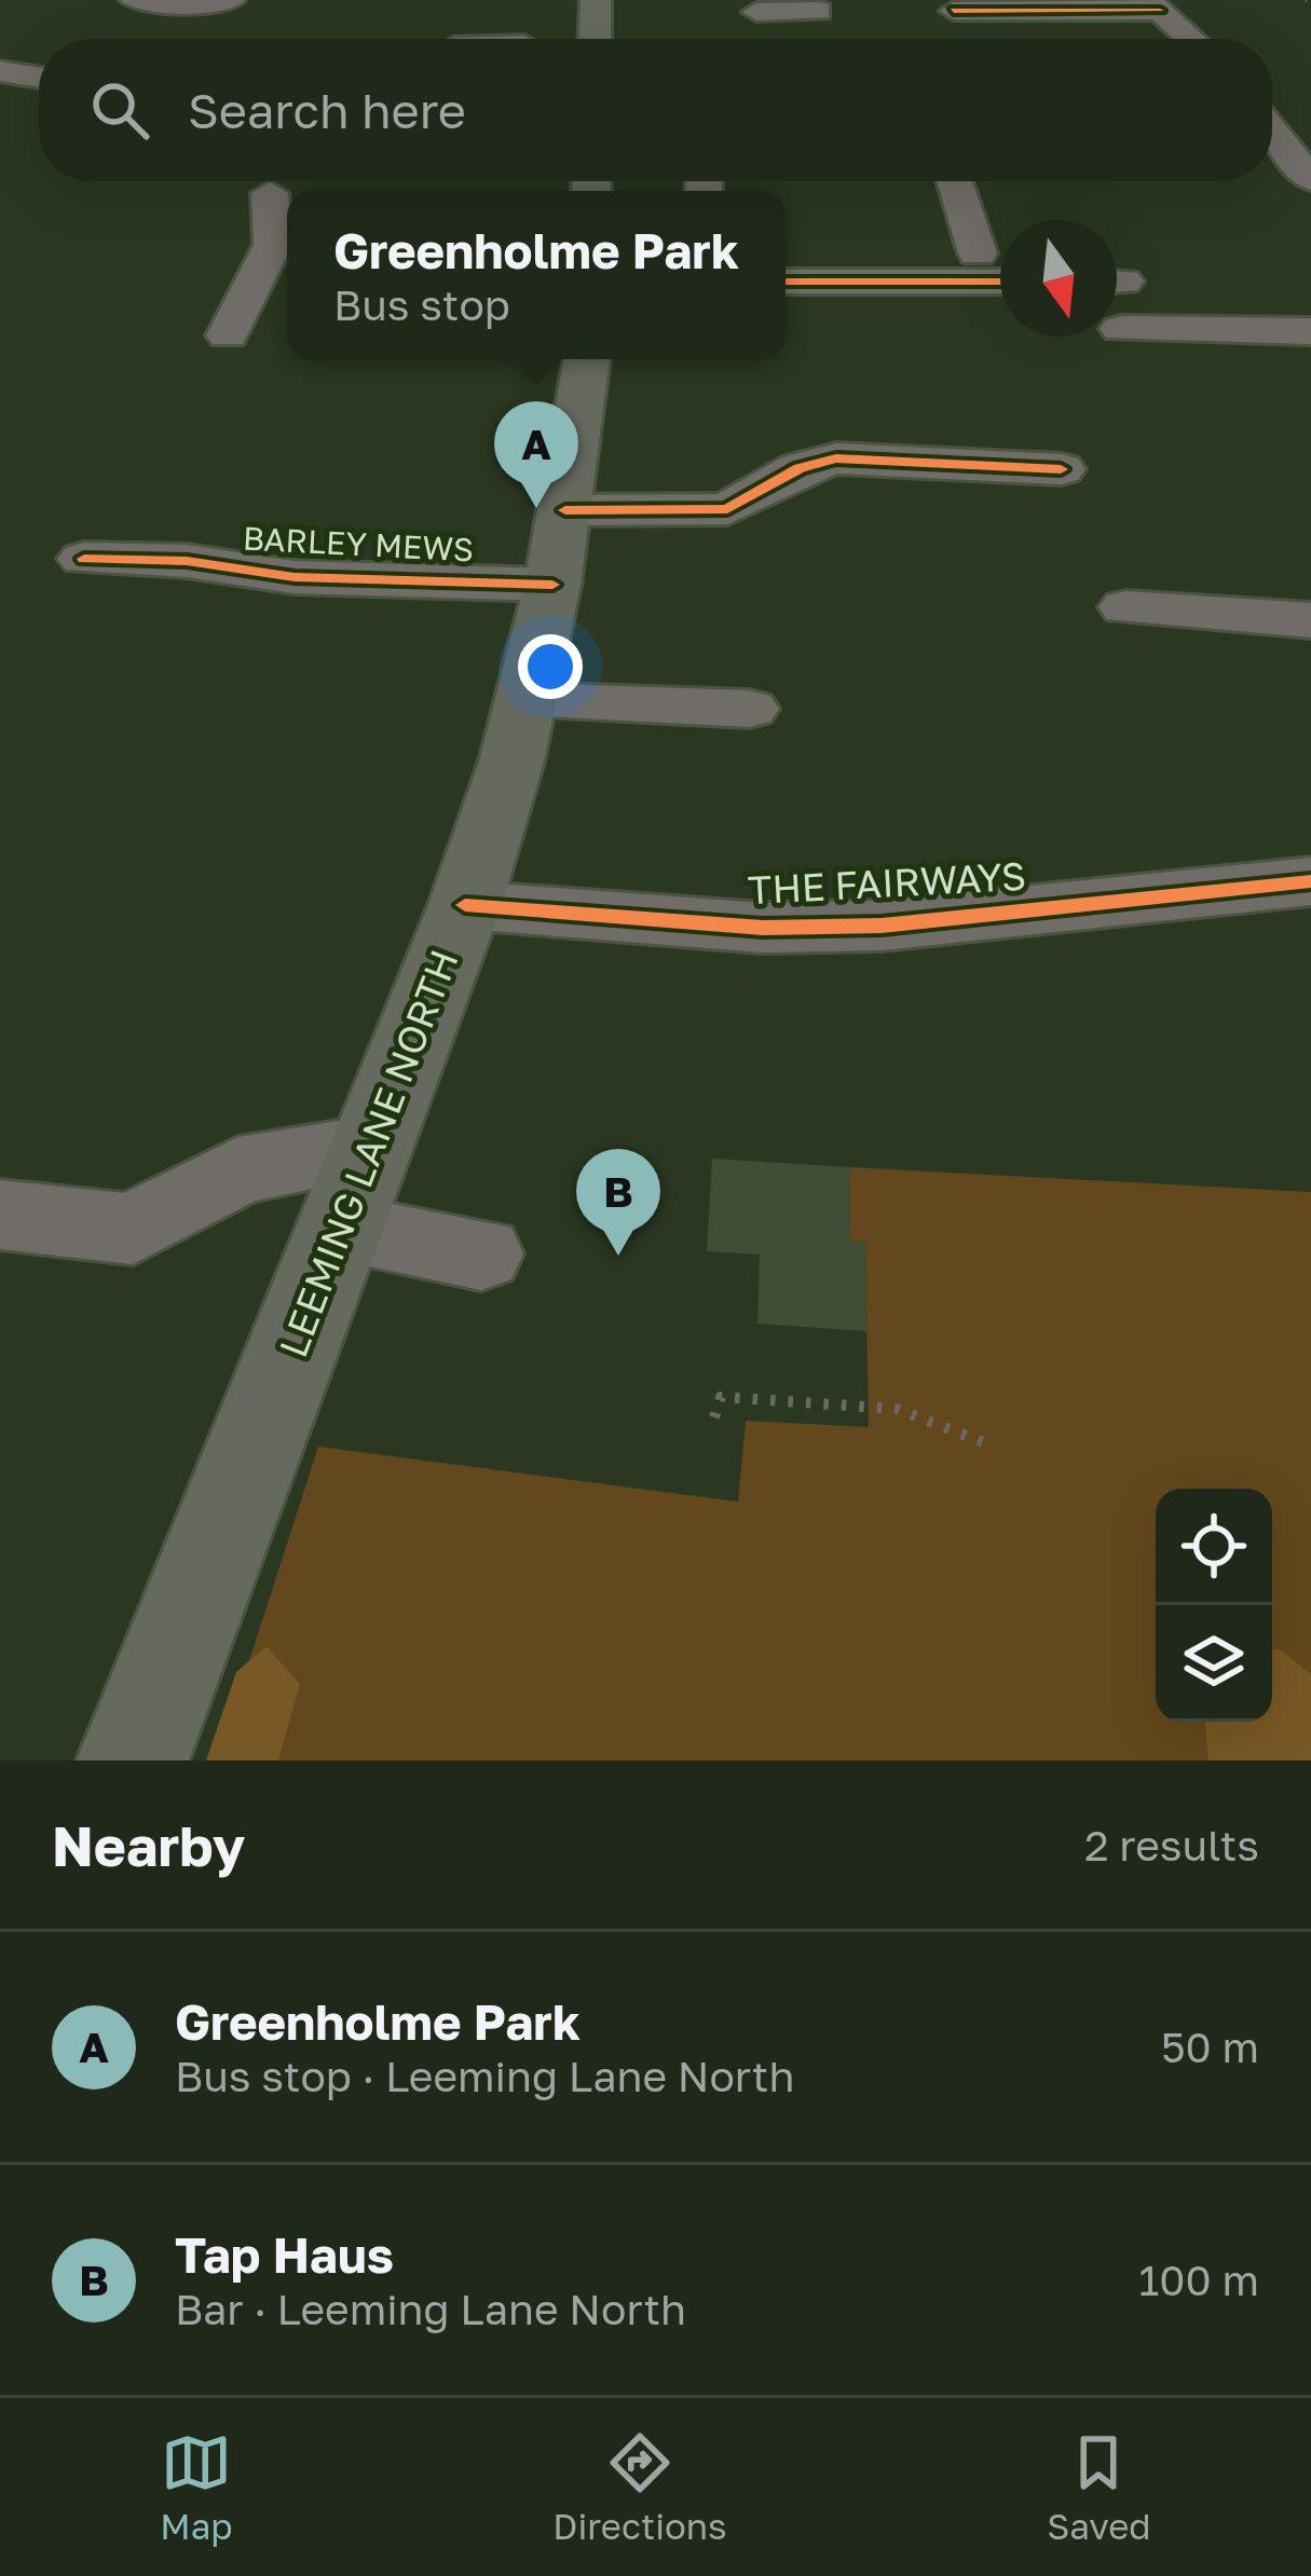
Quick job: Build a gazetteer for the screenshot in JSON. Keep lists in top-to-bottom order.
{
  "streets": {
    "highway": ["LEEMING LANE NORTH"],
    "street": ["BARLEY MEWS", "THE FAIRWAYS"]
  },
  "crossings": [
    ["BARLEY MEWS", "LEEMING LANE NORTH"],
    ["THE FAIRWAYS", "LEEMING LANE NORTH"]
  ],
  "north": "bottom",
  "page": {
    "search": "Search here",
    "popup": ["Greenholme Park", "Bus stop"],
    "pins": ["A", "B"],
    "heading": ["Nearby", "2 results"],
    "list": [
      {
        "mark": "A",
        "name": "Greenholme Park",
        "note": "Bus stop · Leeming Lane North",
        "value": "50 m"
      },
      {
        "mark": "B",
        "name": "Tap Haus",
        "note": "Bar · Leeming Lane North",
        "value": "100 m"
      }
    ],
    "nav": ["Map", "Directions", "Saved"]
  }
}
